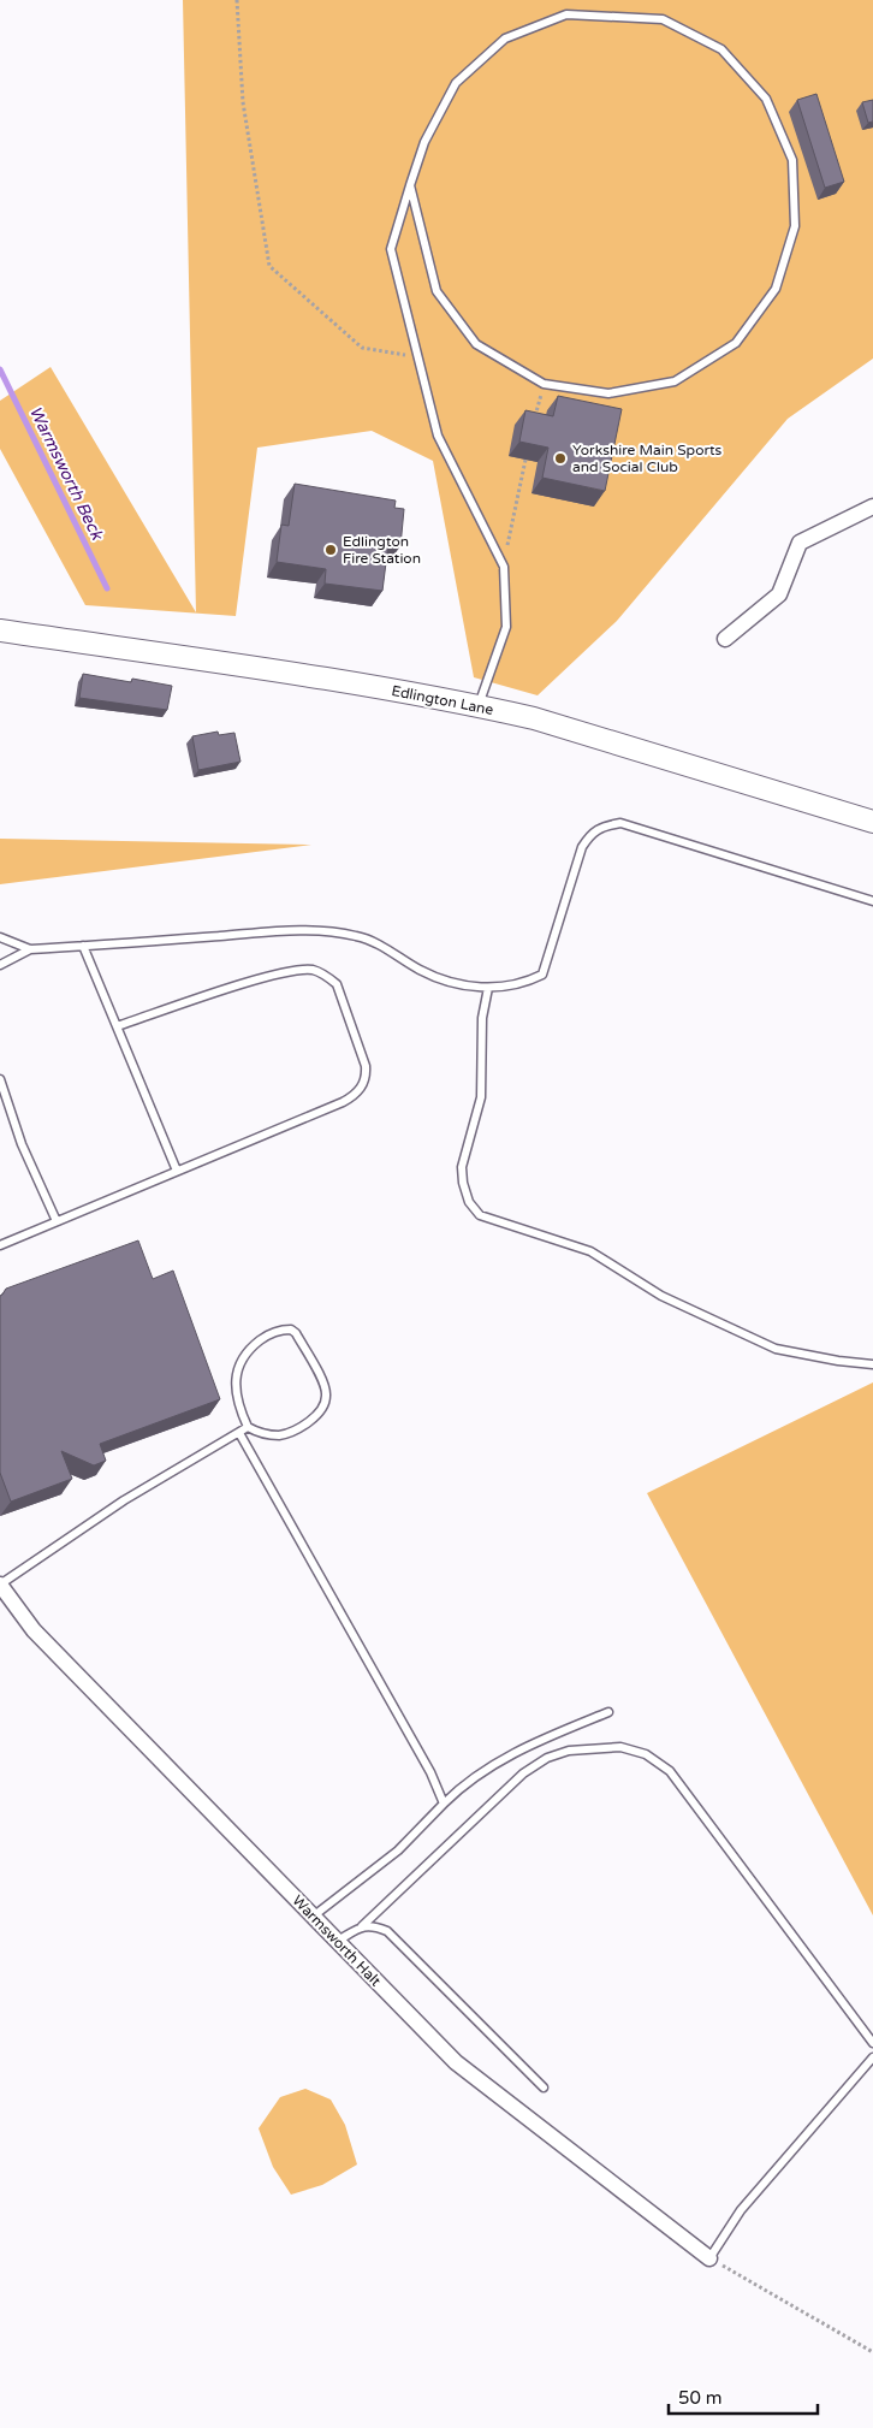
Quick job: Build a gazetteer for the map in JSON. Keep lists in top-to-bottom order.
{
  "streets": {
    "main road": ["Edlington Lane"],
    "street": ["Warmsworth Halt"]
  },
  "water": ["Warmsworth Beck"],
  "places": ["Yorkshire Main Sports and Social Club", "Edlington Fire Station"],
  "scale_bar": "50 m"
}
